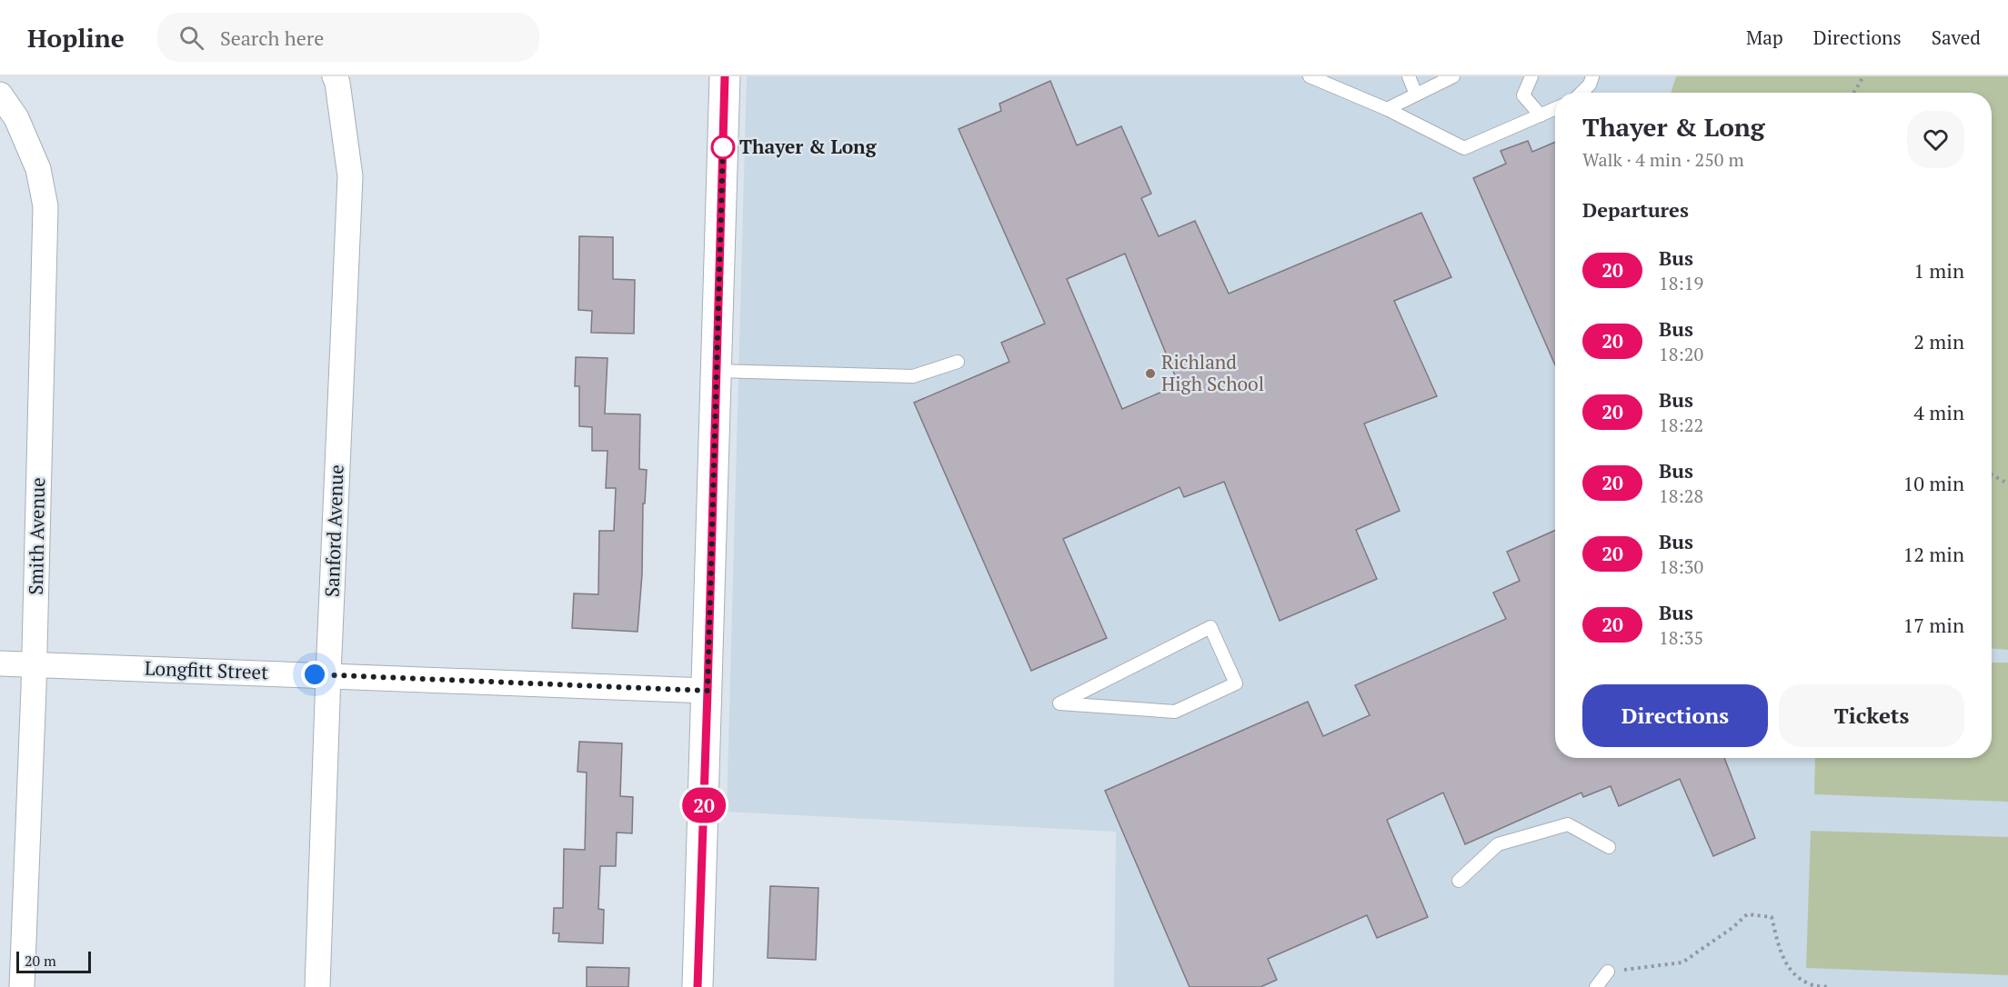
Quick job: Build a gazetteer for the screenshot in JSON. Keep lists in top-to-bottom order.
{
  "streets": {
    "street": ["Sanford Avenue", "Smith Avenue", "Longfitt Street"]
  },
  "crossings": [
    ["Sanford Avenue", "Longfitt Street"],
    ["Smith Avenue", "Longfitt Street"]
  ],
  "places": ["Thayer & Long", "Richland High School"],
  "lines": ["bus line 20"],
  "scale_bar": "20 m",
  "page": {
    "header": "Hopline",
    "search": "Search here",
    "nav": ["Map", "Directions", "Saved"],
    "on_map": "20",
    "heading": [
      ["Thayer & Long", "Walk · 4 min · 250 m"],
      "Departures"
    ],
    "list": [
      {
        "mark": "20",
        "name": "Bus",
        "note": "18:19",
        "value": "1 min"
      },
      {
        "mark": "20",
        "name": "Bus",
        "note": "18:20",
        "value": "2 min"
      },
      {
        "mark": "20",
        "name": "Bus",
        "note": "18:22",
        "value": "4 min"
      },
      {
        "mark": "20",
        "name": "Bus",
        "note": "18:28",
        "value": "10 min"
      },
      {
        "mark": "20",
        "name": "Bus",
        "note": "18:30",
        "value": "12 min"
      },
      {
        "mark": "20",
        "name": "Bus",
        "note": "18:35",
        "value": "17 min"
      }
    ],
    "buttons": ["Directions", "Tickets"],
    "scale": "20 m"
  }
}
